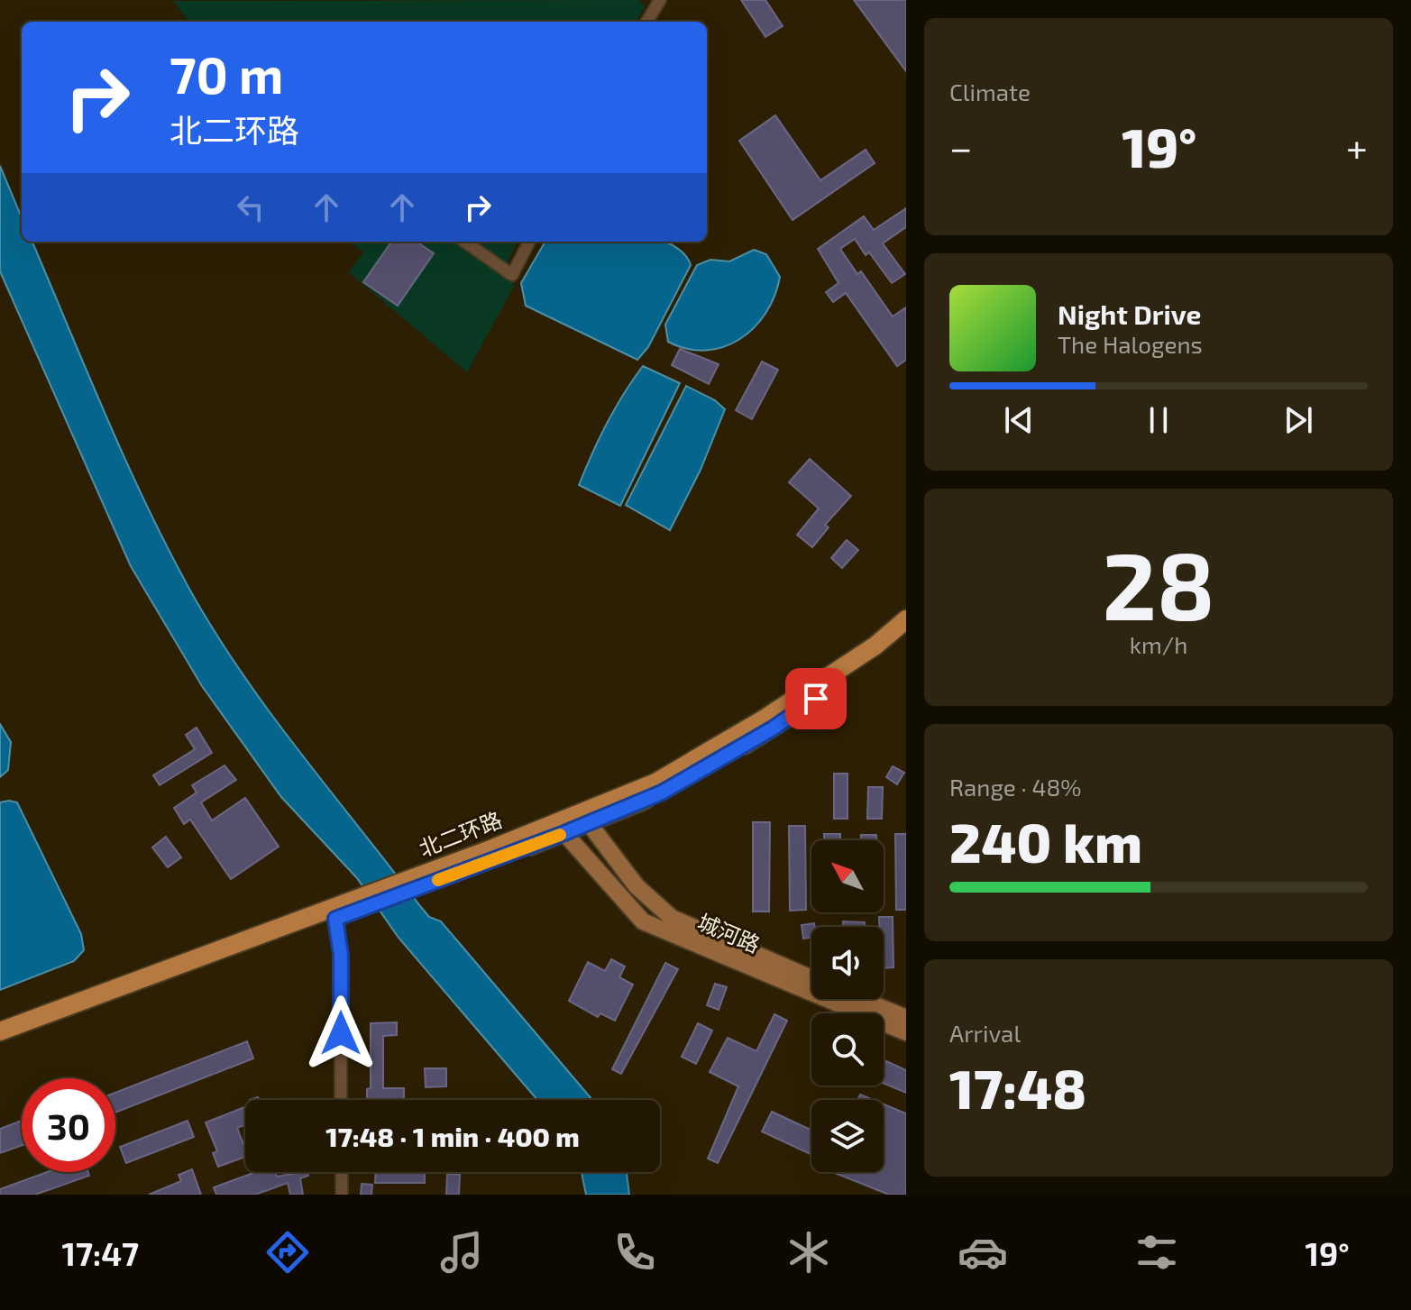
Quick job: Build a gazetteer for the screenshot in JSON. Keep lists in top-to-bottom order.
{
  "streets": {
    "main road": ["北二环路", "城河路"]
  },
  "crossings": [
    ["北二环路", "城河路"]
  ],
  "north": "top left",
  "page": {
    "tile": [
      "Climate",
      ["28", "km/h"],
      ["Range · 48%", "240 km"],
      ["Arrival", "17:48"]
    ],
    "turn": ["70 m", "北二环路"],
    "heat": ["−", "19°", "+"],
    "song": ["Night Drive", "The Halogens"],
    "limit": "30",
    "trip": "17:48 · 1 min · 400 m",
    "tabs": ["17:47", "19°"]
  }
}
